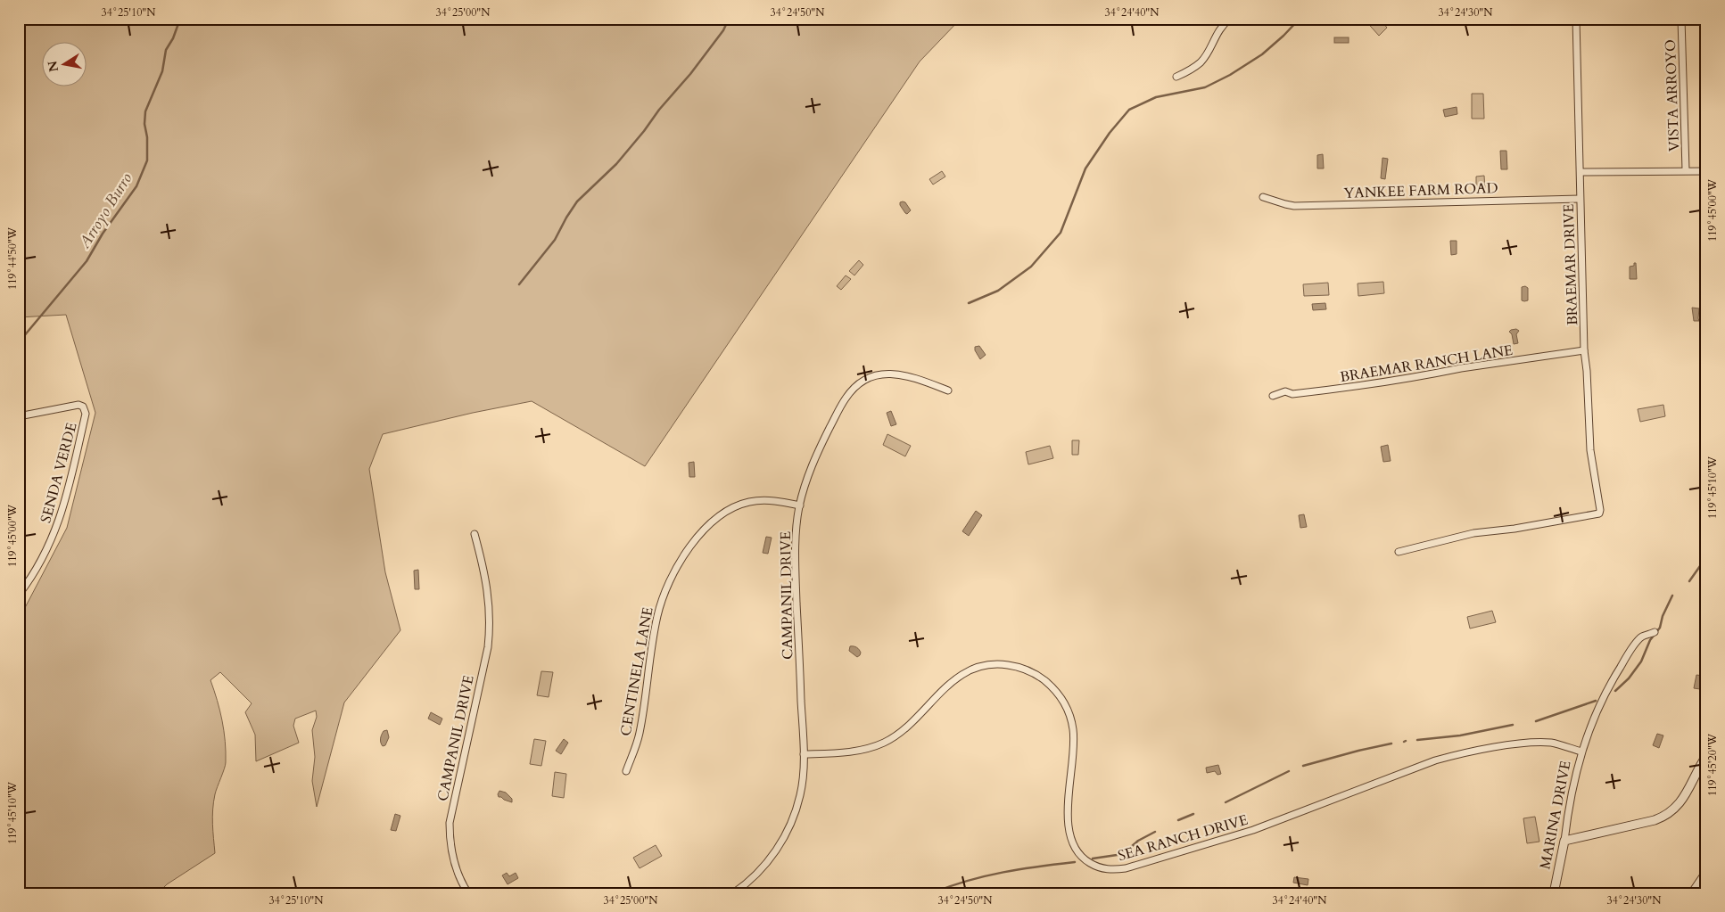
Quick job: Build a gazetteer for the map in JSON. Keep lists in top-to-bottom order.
{
  "streets": {
    "street": [
      "VISTA ARROYO",
      "YANKEE FARM ROAD",
      "BRAEMAR DRIVE",
      "BRAEMAR RANCH LANE",
      "SENDA VERDE",
      "CAMPANIL DRIVE",
      "CENTINELA LANE",
      "MARINA DRIVE",
      "SEA RANCH DRIVE"
    ]
  },
  "crossings": [
    ["YANKEE FARM ROAD", "BRAEMAR DRIVE"],
    ["BRAEMAR DRIVE", "BRAEMAR RANCH LANE"],
    ["CAMPANIL DRIVE", "CENTINELA LANE"],
    ["CAMPANIL DRIVE", "SEA RANCH DRIVE"],
    ["MARINA DRIVE", "SEA RANCH DRIVE"]
  ],
  "water": ["Arroyo Burro"],
  "north": "left",
  "coordinates": [
    "34°25'10\"N",
    "34°25'00\"N",
    "34°24'50\"N",
    "34°24'40\"N",
    "34°24'30\"N",
    "119°45'00\"W",
    "119°44'50\"W",
    "119°45'10\"W",
    "119°45'20\"W"
  ]
}
